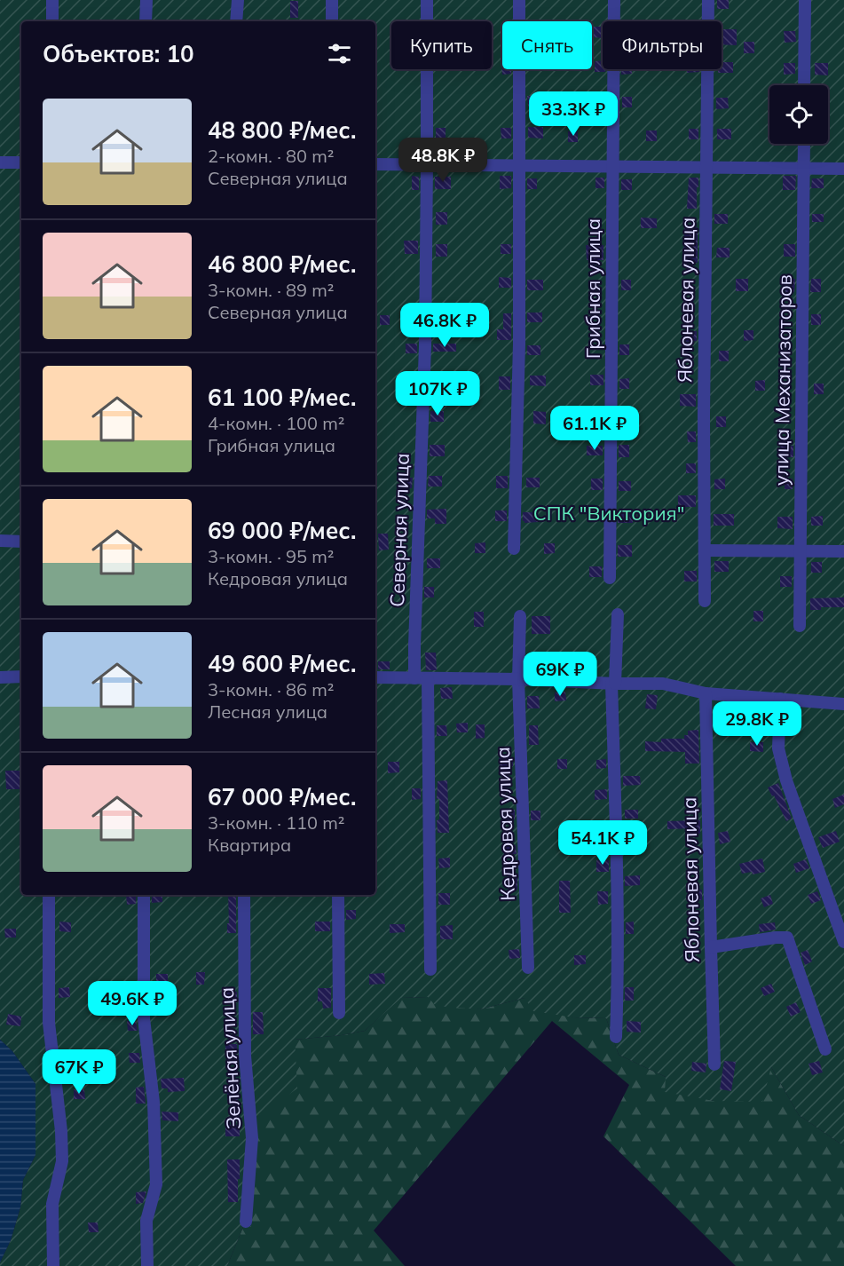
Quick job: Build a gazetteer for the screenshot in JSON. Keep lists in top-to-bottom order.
{
  "streets": {
    "street": [
      "Грибная улица",
      "Яблоневая улица",
      "улица Механизаторов",
      "Северная улица",
      "Кедровая улица",
      "Зелёная улица"
    ]
  },
  "parks": ["СПК \"Виктория\""],
  "page": {
    "chip": ["Купить", "Снять", "Фильтры"],
    "heading": "Объектов: 10",
    "list": [
      {
        "name": "48 800 ₽/мес.",
        "note": "2-комн. · 80 m² · Северная улица"
      },
      {
        "name": "46 800 ₽/мес.",
        "note": "3-комн. · 89 m² · Северная улица"
      },
      {
        "name": "61 100 ₽/мес.",
        "note": "4-комн. · 100 m² · Грибная улица"
      },
      {
        "name": "69 000 ₽/мес.",
        "note": "3-комн. · 95 m² · Кедровая улица"
      },
      {
        "name": "49 600 ₽/мес.",
        "note": "3-комн. · 86 m² · Лесная улица"
      },
      {
        "name": "67 000 ₽/мес.",
        "note": "3-комн. · 110 m² · Квартира"
      }
    ],
    "price": [
      "33.3K ₽",
      "48.8K ₽",
      "46.8K ₽",
      "107K ₽",
      "61.1K ₽",
      "69K ₽",
      "29.8K ₽",
      "54.1K ₽",
      "49.6K ₽",
      "67K ₽"
    ]
  }
}
